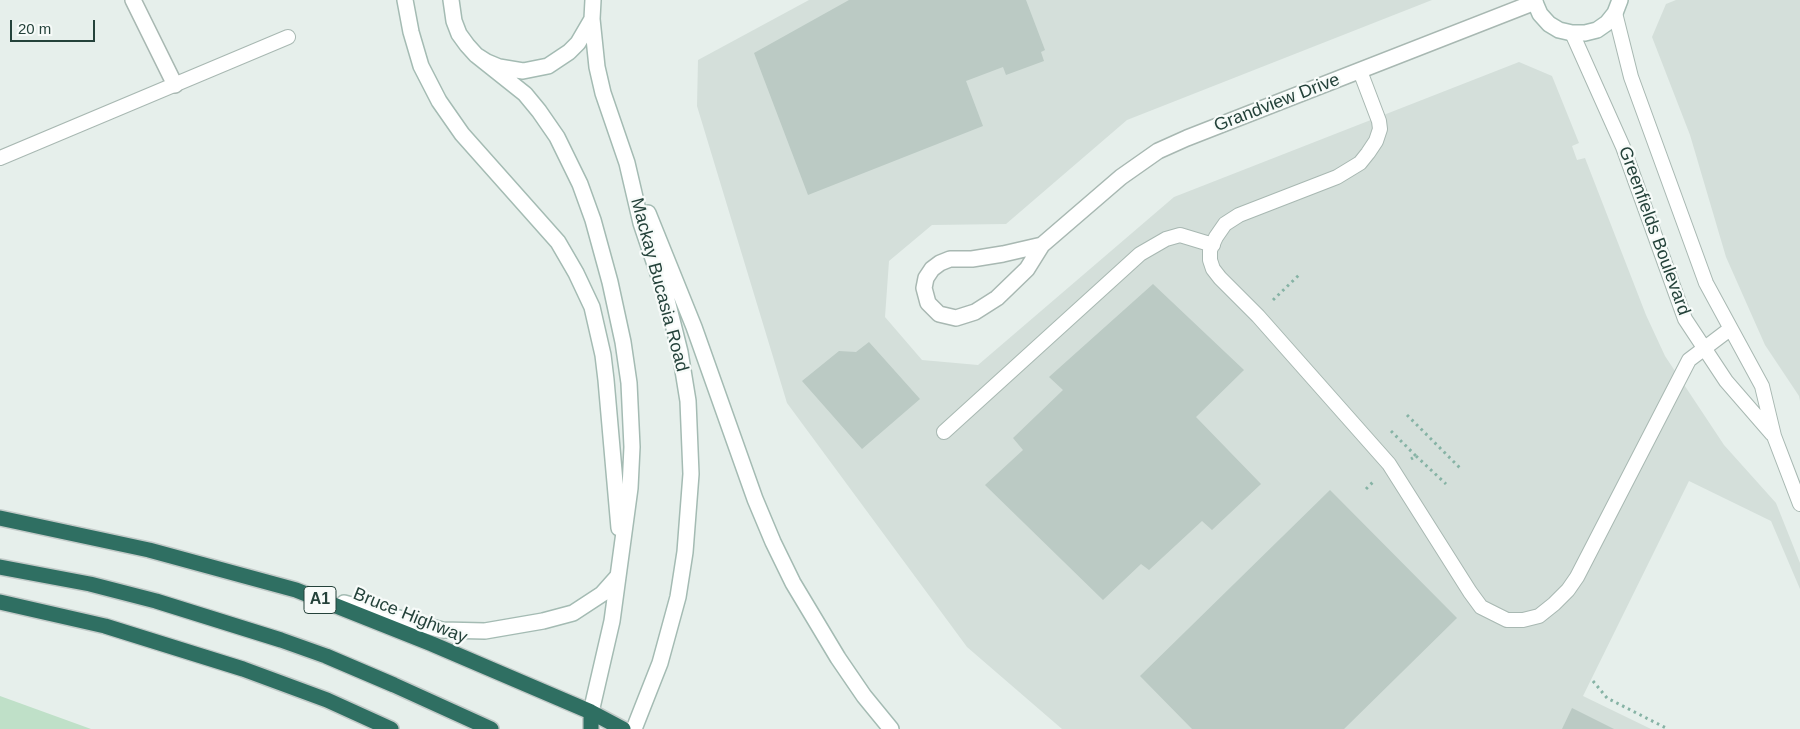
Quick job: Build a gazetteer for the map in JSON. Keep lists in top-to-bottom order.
{
  "streets": {
    "highway": ["A1", "Bruce Highway"],
    "main road": ["Grandview Drive", "Mackay Bucasia Road"],
    "lane": ["Greenfields Boulevard"]
  },
  "scale_bar": "20 m"
}
